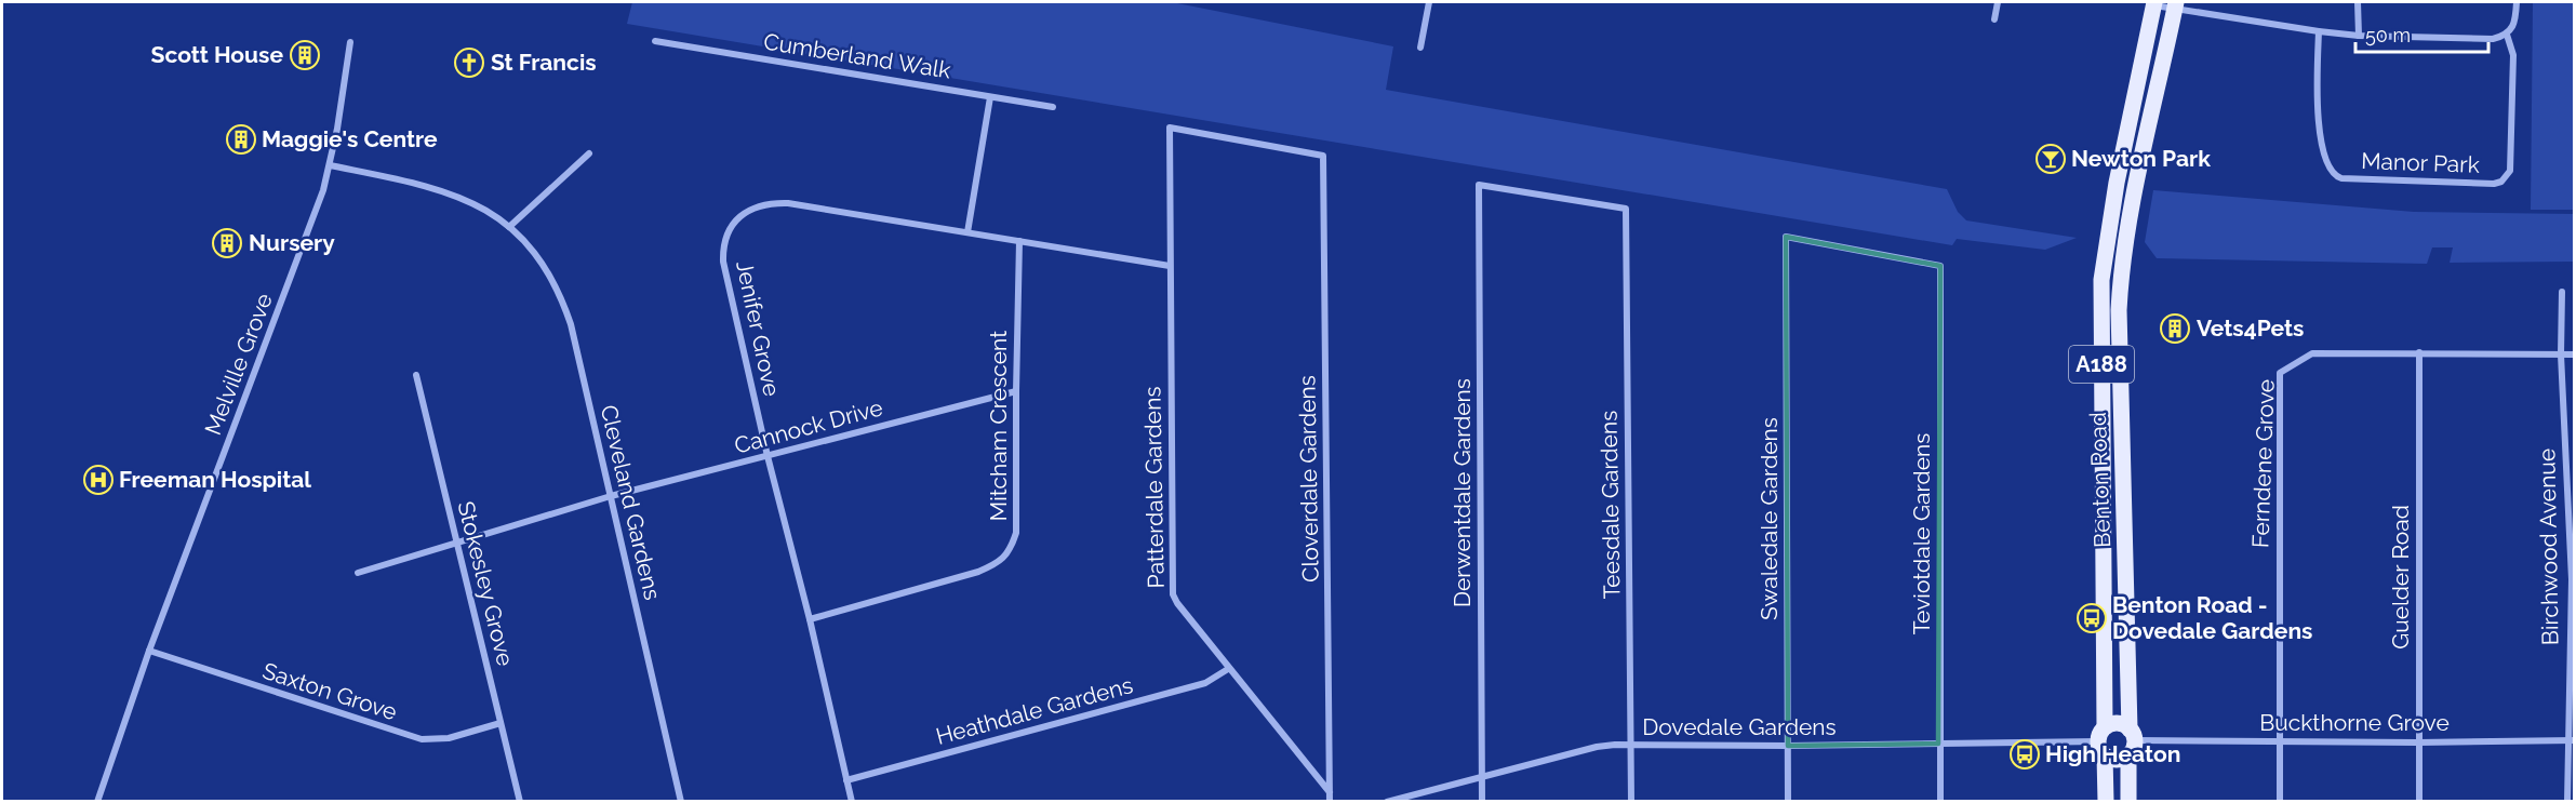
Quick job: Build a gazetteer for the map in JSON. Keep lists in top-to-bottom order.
{
  "streets": {
    "main road": ["A188", "Benton Road"],
    "street": [
      "Cumberland Walk",
      "Manor Park",
      "Jenifer Grove",
      "Melville Grove",
      "Mitcham Crescent",
      "Cannock Drive",
      "Ferndene Grove",
      "Cloverdale Gardens",
      "Patterdale Gardens",
      "Derwentdale Gardens",
      "Cleveland Gardens",
      "Teesdale Gardens",
      "Swaledale Gardens",
      "Teviotdale Gardens",
      "Birchwood Avenue",
      "Guelder Road",
      "Stokesley Grove",
      "Saxton Grove",
      "Heathdale Gardens",
      "Buckthorne Grove",
      "Dovedale Gardens"
    ]
  },
  "crossings": [
    ["Jenifer Grove", "Mitcham Crescent"],
    ["Jenifer Grove", "Cannock Drive"],
    ["Jenifer Grove", "Patterdale Gardens"],
    ["Jenifer Grove", "Heathdale Gardens"],
    ["Melville Grove", "Cleveland Gardens"],
    ["Melville Grove", "Saxton Grove"],
    ["Mitcham Crescent", "Cannock Drive"],
    ["Cannock Drive", "Cleveland Gardens"],
    ["Cannock Drive", "Stokesley Grove"],
    ["Ferndene Grove", "Birchwood Avenue"],
    ["Ferndene Grove", "Guelder Road"],
    ["Ferndene Grove", "Buckthorne Grove"],
    ["Cloverdale Gardens", "Patterdale Gardens"],
    ["Benton Road", "Buckthorne Grove"],
    ["Benton Road", "Dovedale Gardens"],
    ["Patterdale Gardens", "Heathdale Gardens"],
    ["Derwentdale Gardens", "Teesdale Gardens"],
    ["Derwentdale Gardens", "Dovedale Gardens"],
    ["Teesdale Gardens", "Dovedale Gardens"],
    ["Swaledale Gardens", "Teviotdale Gardens"],
    ["Swaledale Gardens", "Dovedale Gardens"],
    ["Teviotdale Gardens", "Dovedale Gardens"],
    ["Birchwood Avenue", "Buckthorne Grove"],
    ["Guelder Road", "Buckthorne Grove"],
    ["Stokesley Grove", "Saxton Grove"]
  ],
  "places": {
    "building": [
      "Scott House",
      "Maggie's Centre",
      "Nursery",
      "Vets4Pets"
    ],
    "church": ["St Francis"],
    "bar": ["Newton Park"],
    "hospital": ["Freeman Hospital"],
    "bus stop": ["Benton Road - Dovedale Gardens", "High Heaton"]
  },
  "scale_bar": "50 m"
}
